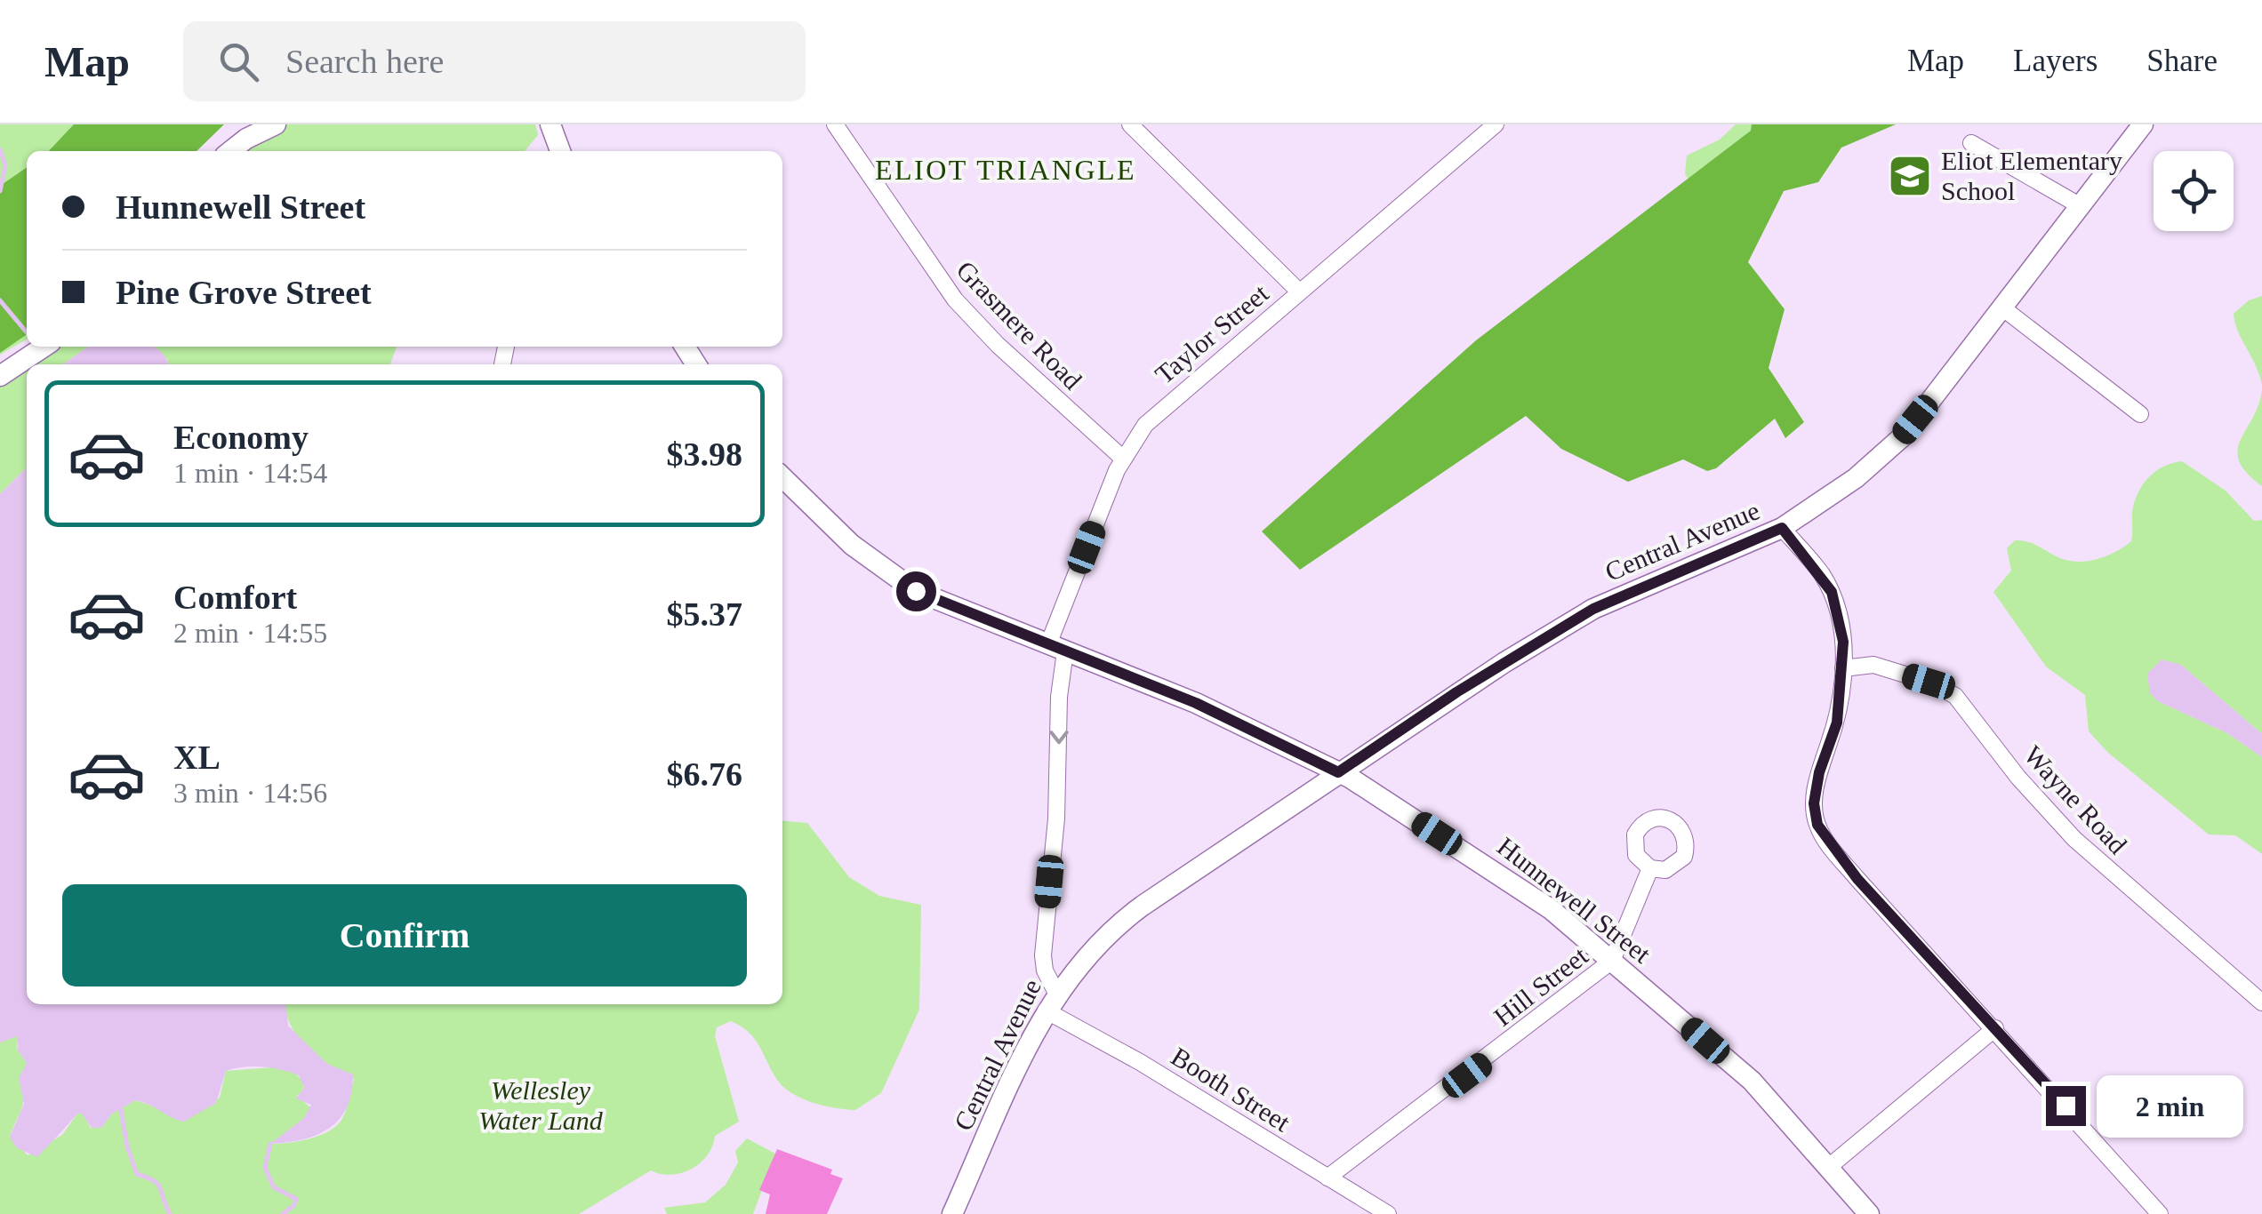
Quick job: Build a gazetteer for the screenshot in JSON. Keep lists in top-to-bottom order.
{
  "streets": {
    "main road": ["Central Avenue", "Hunnewell Street"],
    "street": [
      "Grasmere Road",
      "Taylor Street",
      "Wayne Road",
      "Hill Street",
      "Booth Street"
    ]
  },
  "crossings": [
    ["Grasmere Road", "Taylor Street"],
    ["Taylor Street", "Central Avenue"],
    ["Taylor Street", "Hunnewell Street"],
    ["Taylor Street", "Booth Street"],
    ["Central Avenue", "Hunnewell Street"],
    ["Central Avenue", "Booth Street"],
    ["Hunnewell Street", "Hill Street"],
    ["Hill Street", "Booth Street"]
  ],
  "districts": ["ELIOT TRIANGLE"],
  "parks": ["Wellesley Water Land"],
  "places": {
    "school or university": ["Eliot Elementary School"]
  },
  "page": {
    "header": "Map",
    "search": "Search here",
    "nav": ["Map", "Layers", "Share"],
    "banner": ["Hunnewell Street", "Pine Grove Street"],
    "list": [
      {
        "name": "Economy",
        "note": "1 min · 14:54",
        "value": "$3.98"
      },
      {
        "name": "Comfort",
        "note": "2 min · 14:55",
        "value": "$5.37"
      },
      {
        "name": "XL",
        "note": "3 min · 14:56",
        "value": "$6.76"
      }
    ],
    "buttons": "Confirm",
    "bubble": "2 min"
  }
}
